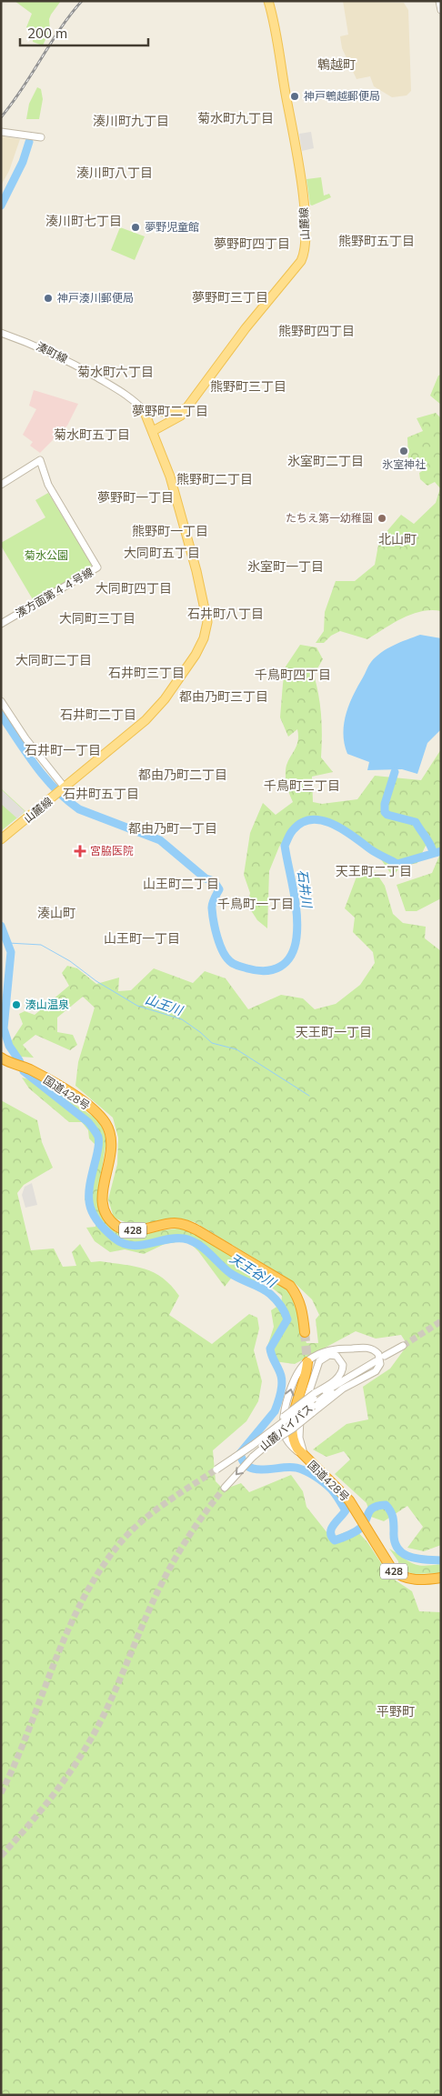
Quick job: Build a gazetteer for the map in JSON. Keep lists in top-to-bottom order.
{
  "streets": {
    "highway": ["国道428号", "428"],
    "main road": ["山麓線"],
    "street": ["湊町線", "湊方面第４４号線", "山麓バイパス"]
  },
  "crossings": [
    ["山麓線", "湊町線"]
  ],
  "districts": [
    "鵯越町",
    "菊水町九丁目",
    "湊川町九丁目",
    "湊川町八丁目",
    "湊川町七丁目",
    "熊野町五丁目",
    "夢野町四丁目",
    "夢野町三丁目",
    "熊野町四丁目",
    "菊水町六丁目",
    "熊野町三丁目",
    "夢野町二丁目",
    "菊水町五丁目",
    "氷室町二丁目",
    "熊野町二丁目",
    "夢野町一丁目",
    "熊野町一丁目",
    "北山町",
    "大同町五丁目",
    "氷室町一丁目",
    "大同町四丁目",
    "石井町八丁目",
    "大同町三丁目",
    "大同町二丁目",
    "石井町三丁目",
    "千鳥町四丁目",
    "都由乃町三丁目",
    "石井町二丁目",
    "石井町一丁目",
    "都由乃町二丁目",
    "千鳥町三丁目",
    "石井町五丁目",
    "都由乃町一丁目",
    "天王町二丁目",
    "山王町二丁目",
    "千鳥町一丁目",
    "湊山町",
    "山王町一丁目",
    "天王町一丁目",
    "平野町"
  ],
  "water": ["石井川", "山王川", "天王谷川"],
  "parks": ["菊水公園"],
  "places": {
    "other": [
      "神戸鵯越郵便局",
      "夢野児童館",
      "神戸湊川郵便局",
      "氷室神社",
      "たちえ第一幼稚園",
      "湊山温泉"
    ],
    "health": ["宮脇医院"]
  },
  "scale_bar": "200 m"
}
